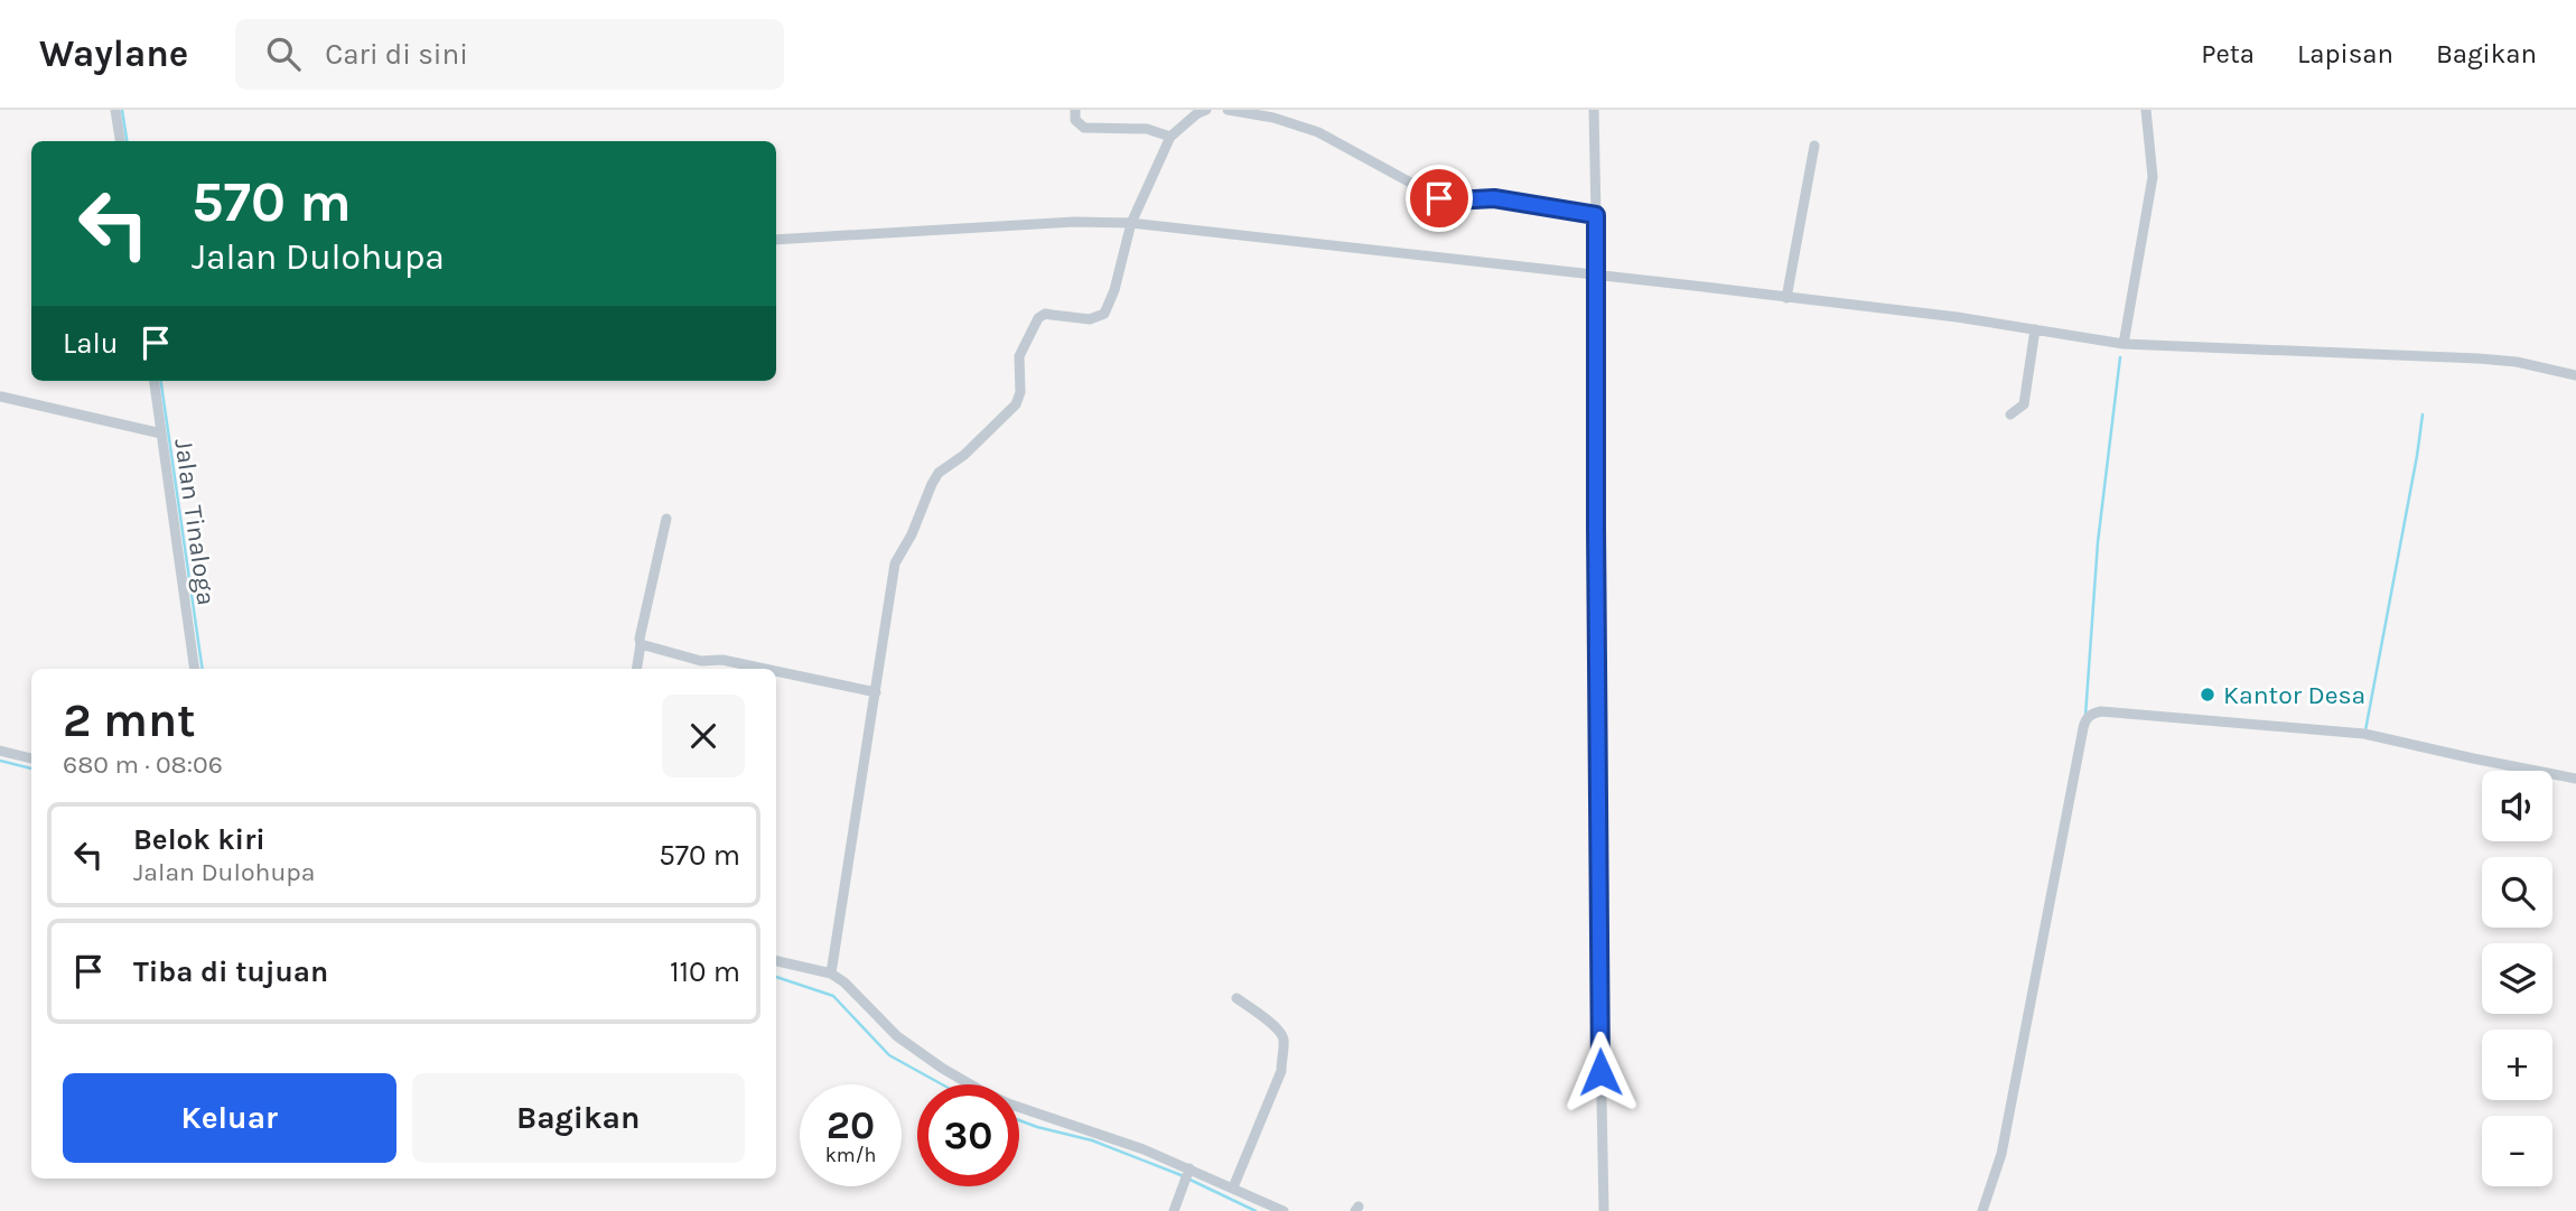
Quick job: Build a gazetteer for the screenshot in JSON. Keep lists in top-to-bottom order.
{
  "streets": {
    "street": ["Jalan Tinaloga"]
  },
  "places": ["Kantor Desa"],
  "page": {
    "header": "Waylane",
    "search": "Cari di sini",
    "nav": ["Peta", "Lapisan", "Bagikan"],
    "turn": ["570 m", "Jalan Dulohupa"],
    "then": "Lalu",
    "heading": ["2 mnt", "680 m · 08:06"],
    "map_buttons": ["+", "−"],
    "list": [
      {
        "name": "Belok kiri",
        "note": "Jalan Dulohupa",
        "value": "570 m"
      },
      {
        "name": "Tiba di tujuan",
        "value": "110 m"
      }
    ],
    "buttons": ["Keluar", "Bagikan"],
    "speed": "20 km/h",
    "limit": "30"
  }
}
